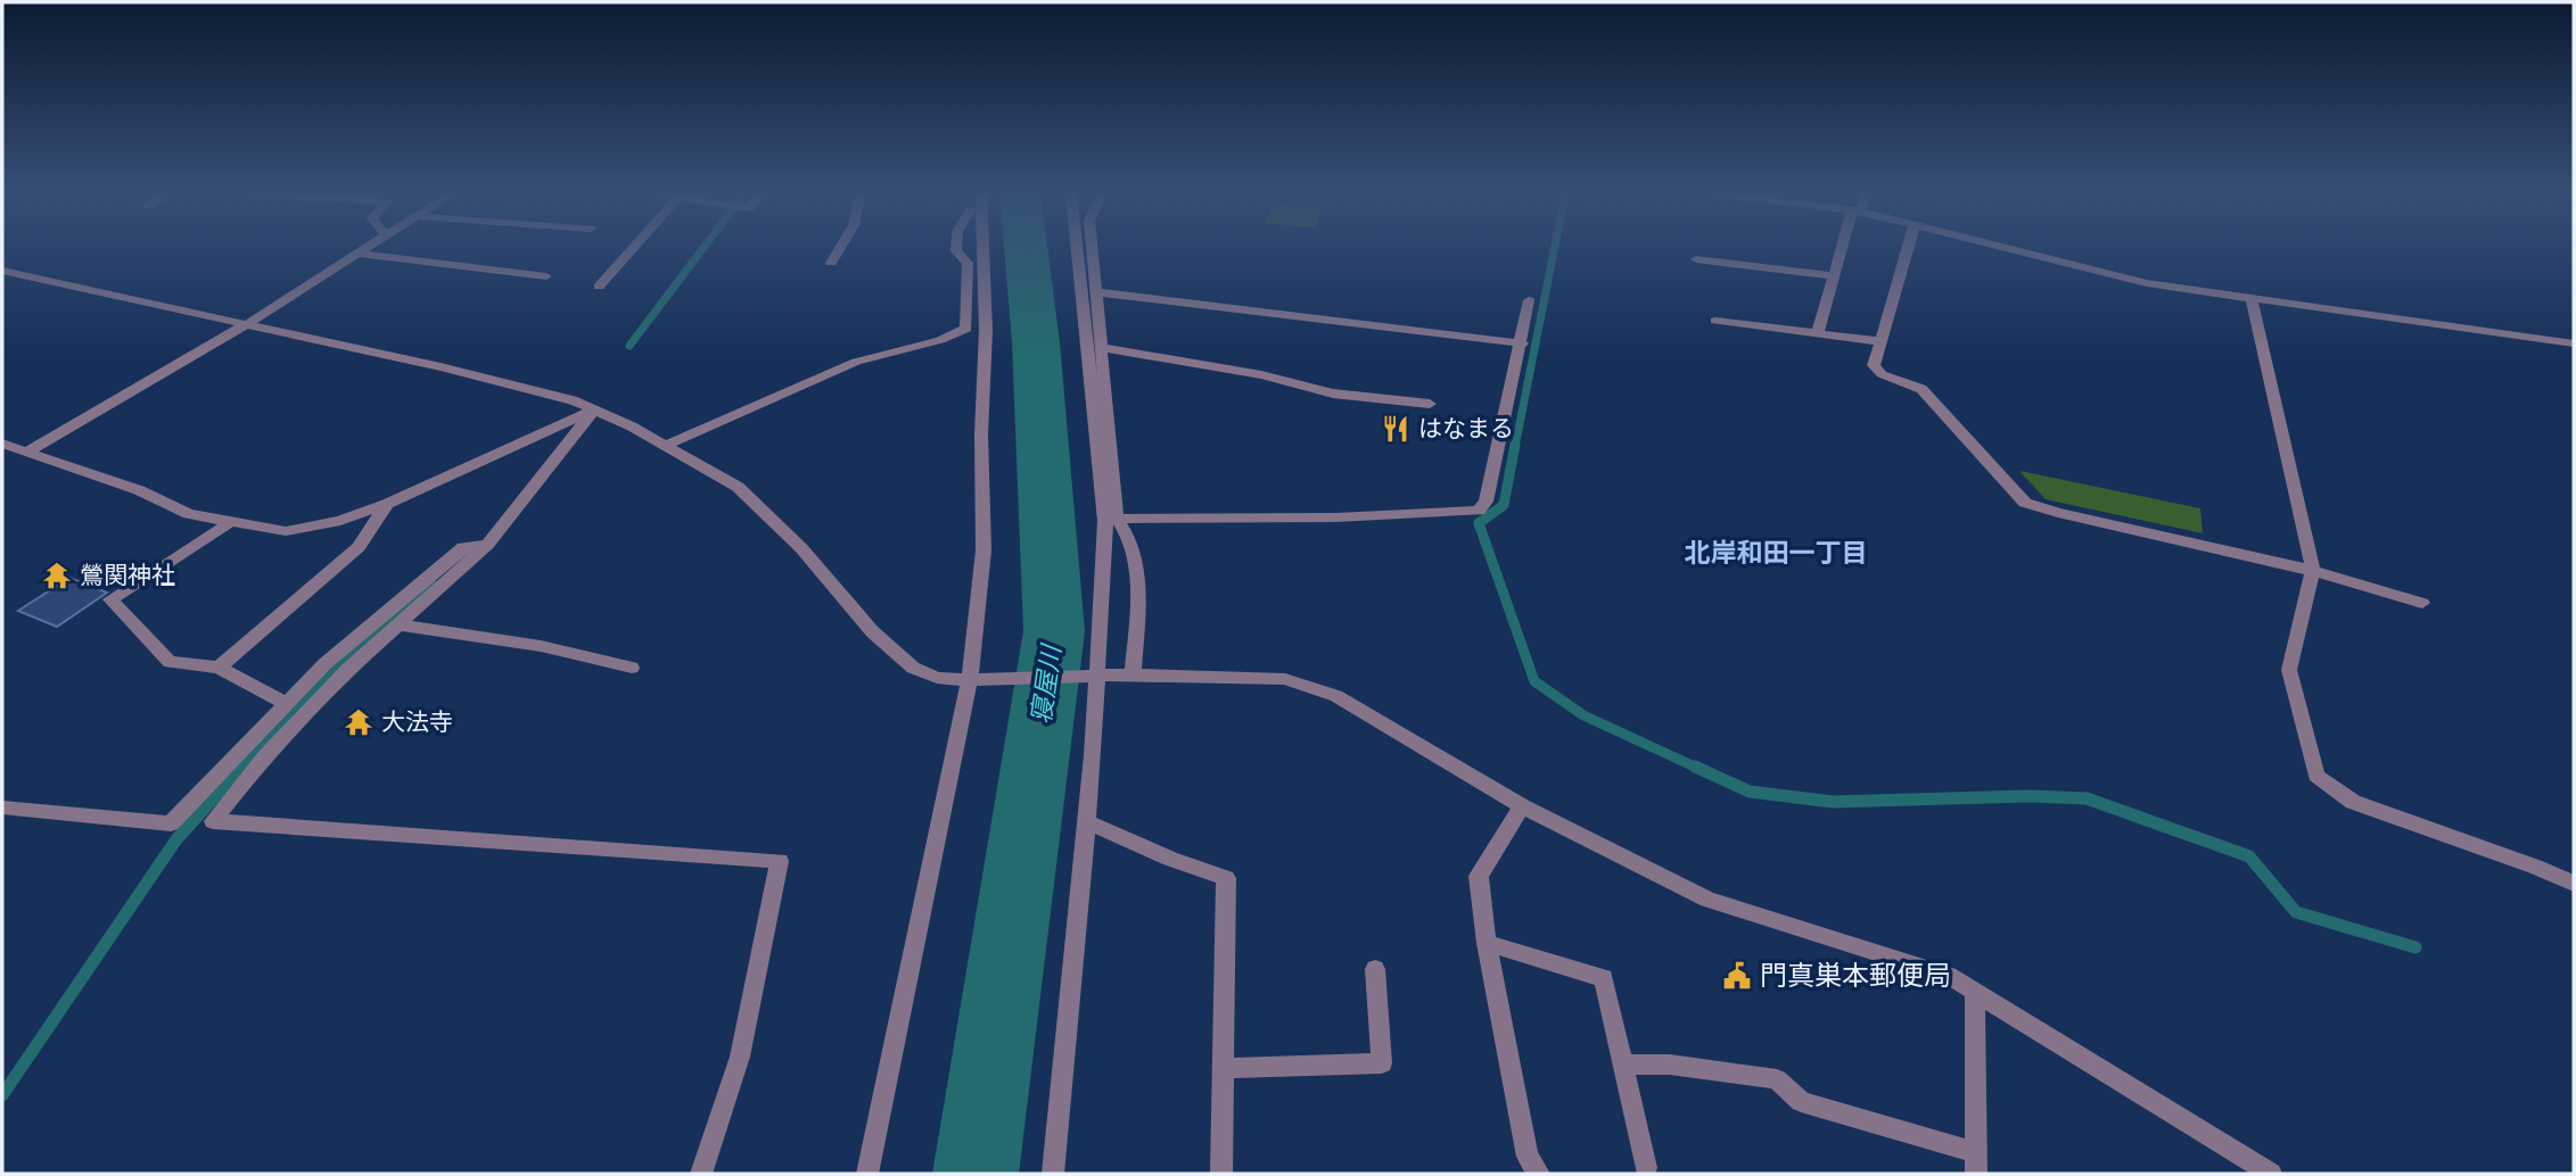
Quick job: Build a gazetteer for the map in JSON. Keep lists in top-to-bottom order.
{
  "districts": ["北岸和田一丁目"],
  "water": ["寝屋川"],
  "places": {
    "restaurant": ["はなまる"],
    "temple": ["鶯関神社", "大法寺"],
    "public building": ["門真巣本郵便局"]
  }
}
